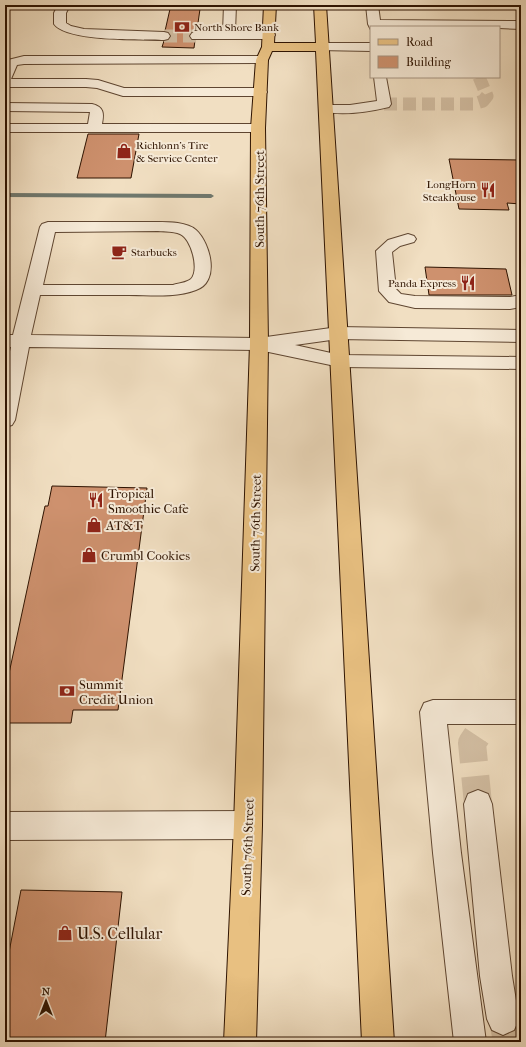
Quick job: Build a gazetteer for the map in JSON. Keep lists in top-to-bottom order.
{
  "streets": {
    "main road": ["South 76th Street"]
  },
  "places": {
    "bank": ["North Shore Bank", "Summit Credit Union"],
    "shop": [
      "Richlonn's Tire & Service Center",
      "AT&T",
      "Crumbl Cookies",
      "U.S. Cellular"
    ],
    "restaurant": ["LongHorn Steakhouse", "Panda Express", "Tropical Smoothie Cafe"],
    "cafe": ["Starbucks"]
  },
  "legend": ["Road", "Building"],
  "north": "top"
}
